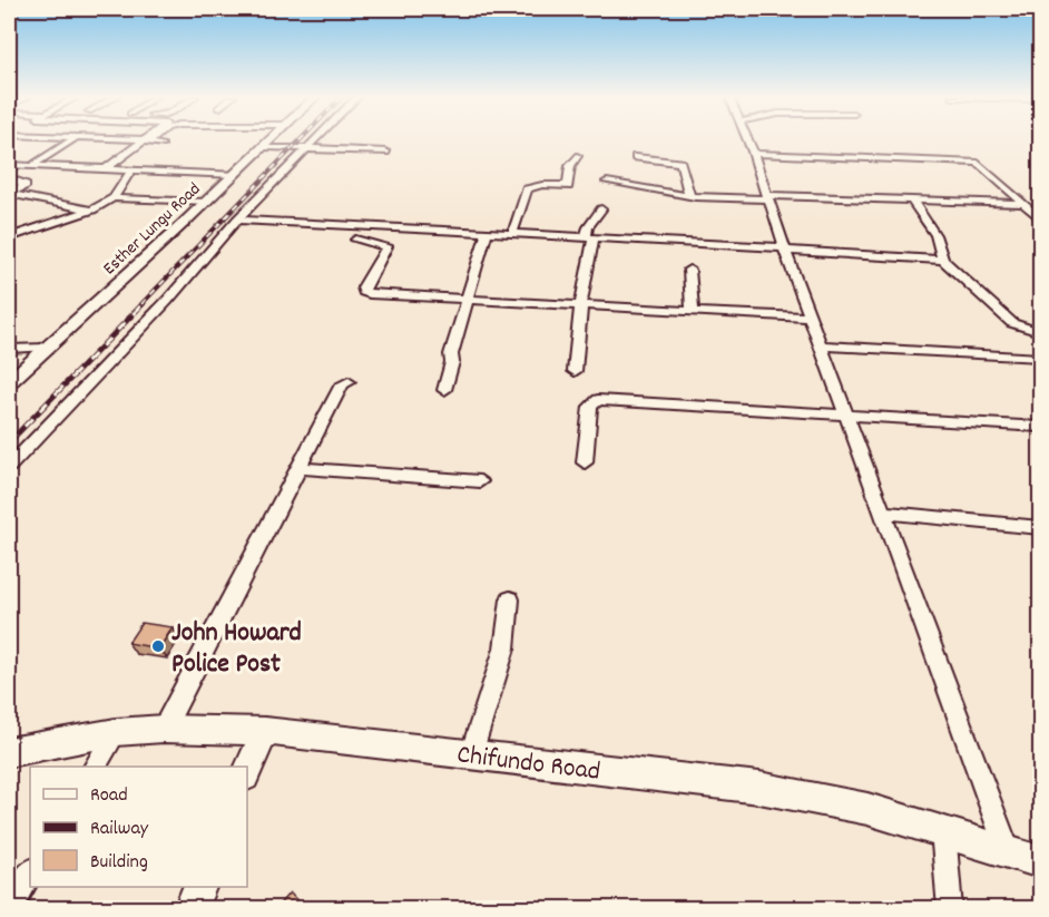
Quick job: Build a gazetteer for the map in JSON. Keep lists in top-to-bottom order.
{
  "streets": {
    "street": ["Esther Lungu Road", "Chifundo Road"]
  },
  "places": ["John Howard Police Post"],
  "legend": ["Road", "Railway", "Building"]
}
